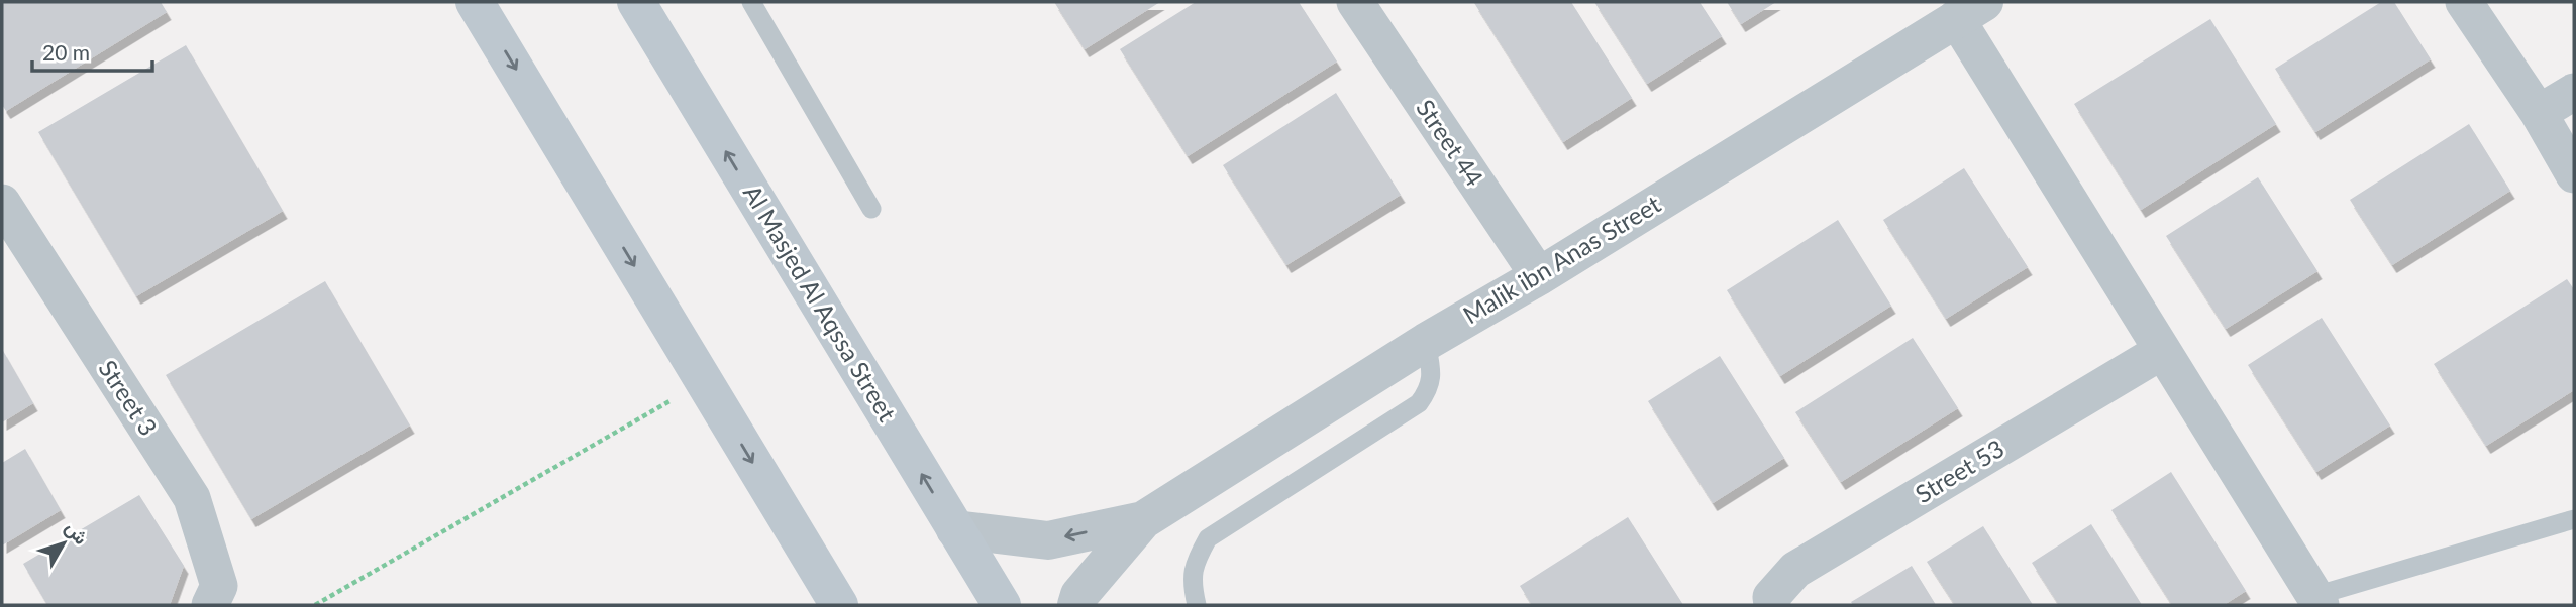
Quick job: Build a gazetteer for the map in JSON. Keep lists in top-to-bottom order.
{
  "streets": {
    "main road": ["Al Masjed Al Aqssa Street"],
    "street": [
      "Street 44",
      "Malik ibn Anas Street",
      "Street 3",
      "Street 53"
    ]
  },
  "crossings": [
    ["Street 44", "Malik ibn Anas Street"],
    ["Malik ibn Anas Street", "Al Masjed Al Aqssa Street"]
  ],
  "scale_bar": "20 m",
  "north": "top right"
}
